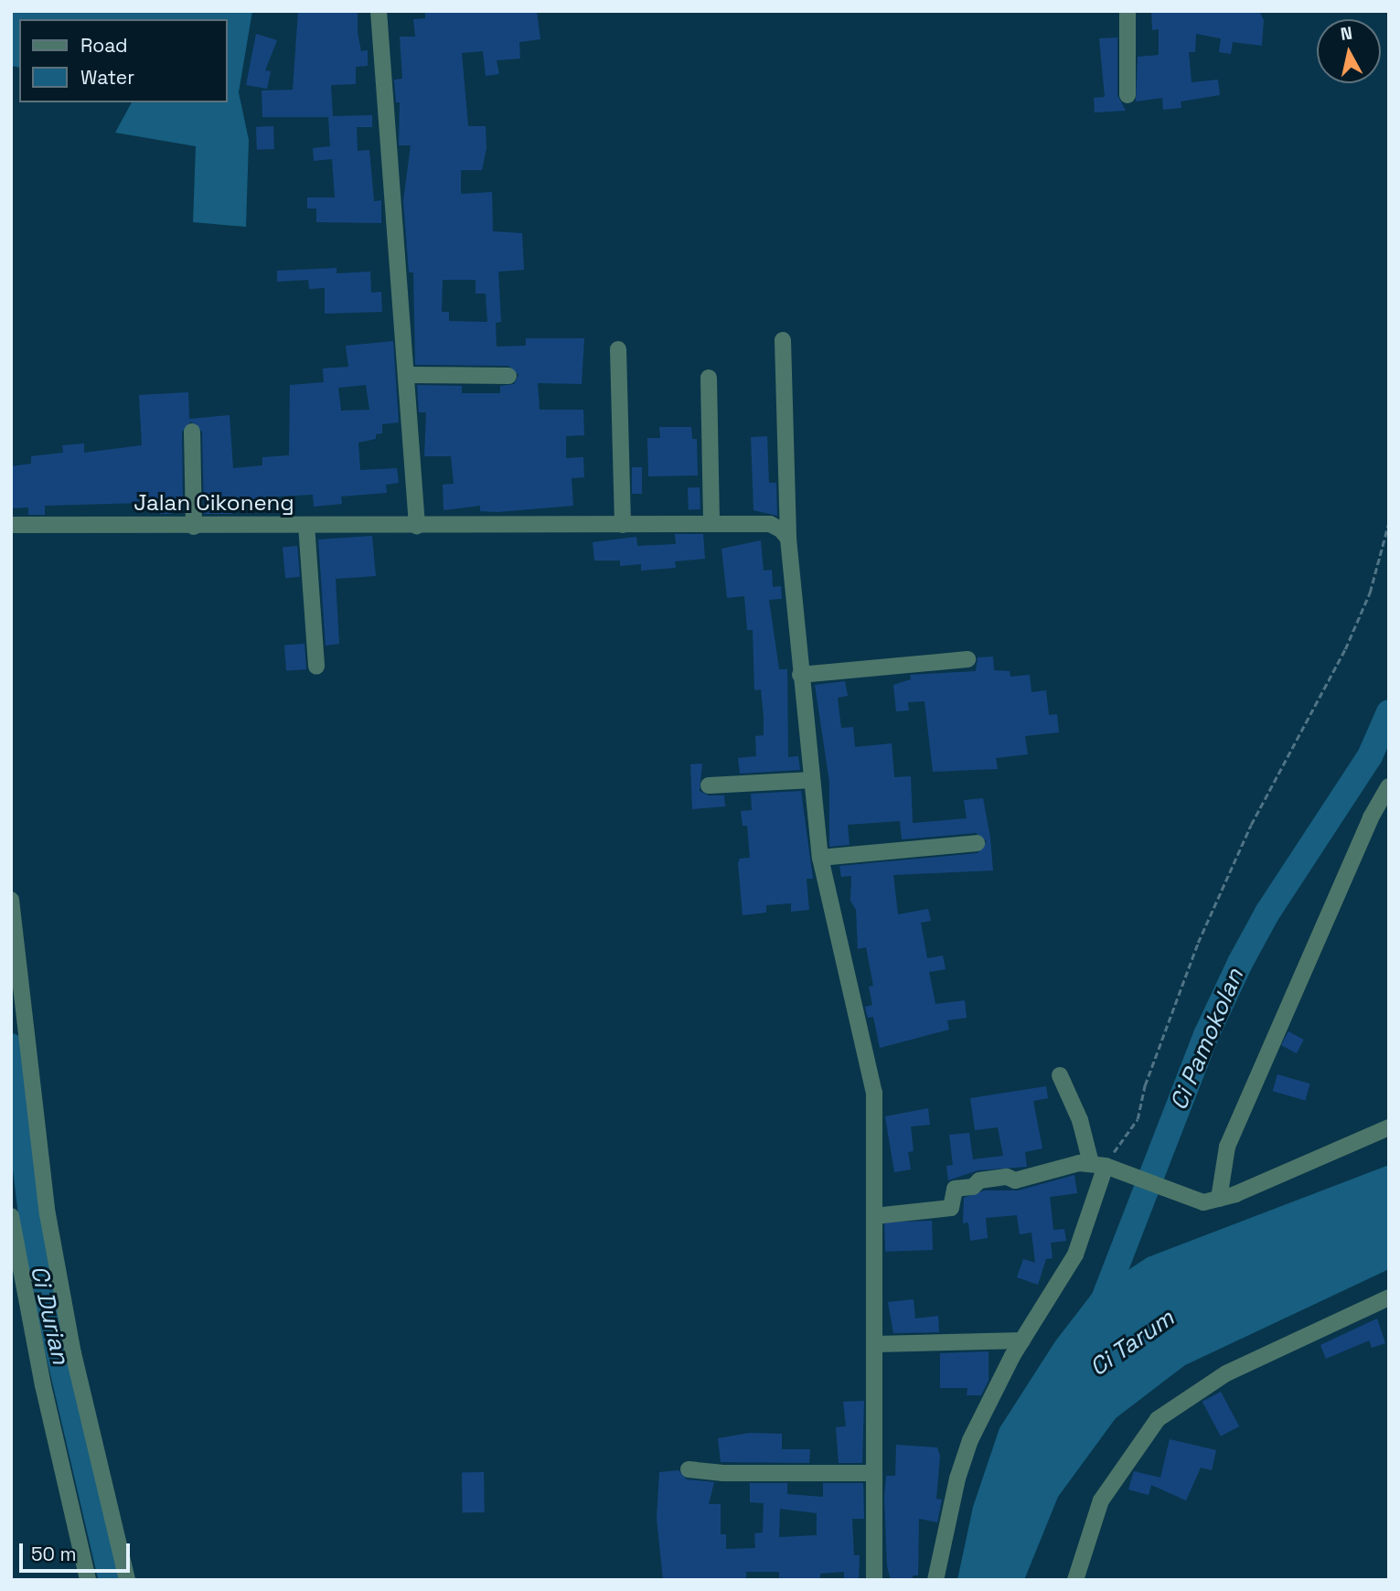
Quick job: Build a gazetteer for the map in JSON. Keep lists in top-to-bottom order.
{
  "streets": {
    "street": ["Jalan Cikoneng"]
  },
  "water": ["Ci Pamokolan", "Ci Durian", "Ci Tarum"],
  "legend": ["Road", "Water"],
  "scale_bar": "50 m",
  "north": "top"
}
